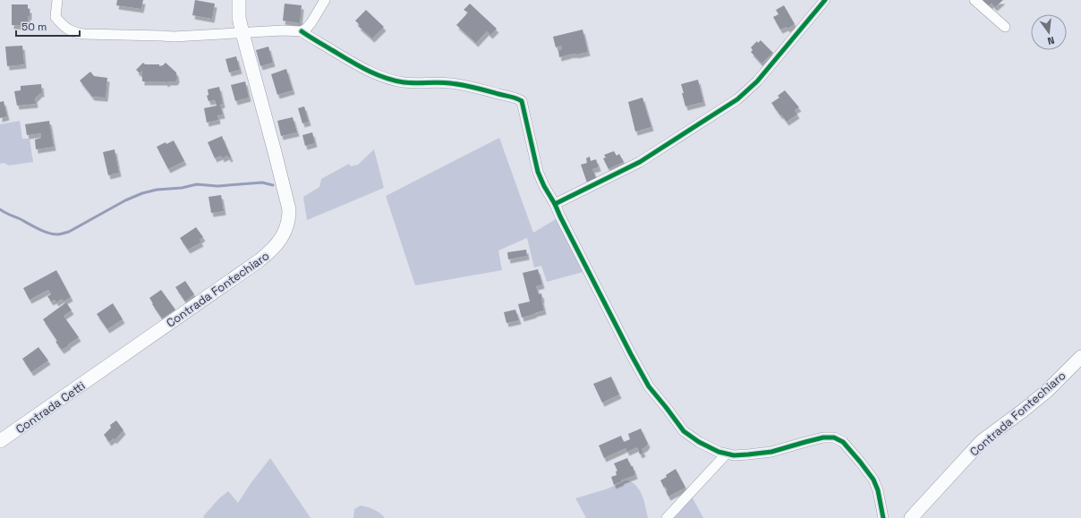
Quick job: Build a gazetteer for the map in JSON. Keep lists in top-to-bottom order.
{
  "streets": {
    "main road": ["Contrada Fontechiaro", "Contrada Cetti"]
  },
  "crossings": [
    ["Contrada Fontechiaro", "Contrada Cetti"]
  ],
  "scale_bar": "50 m",
  "north": "bottom"
}
